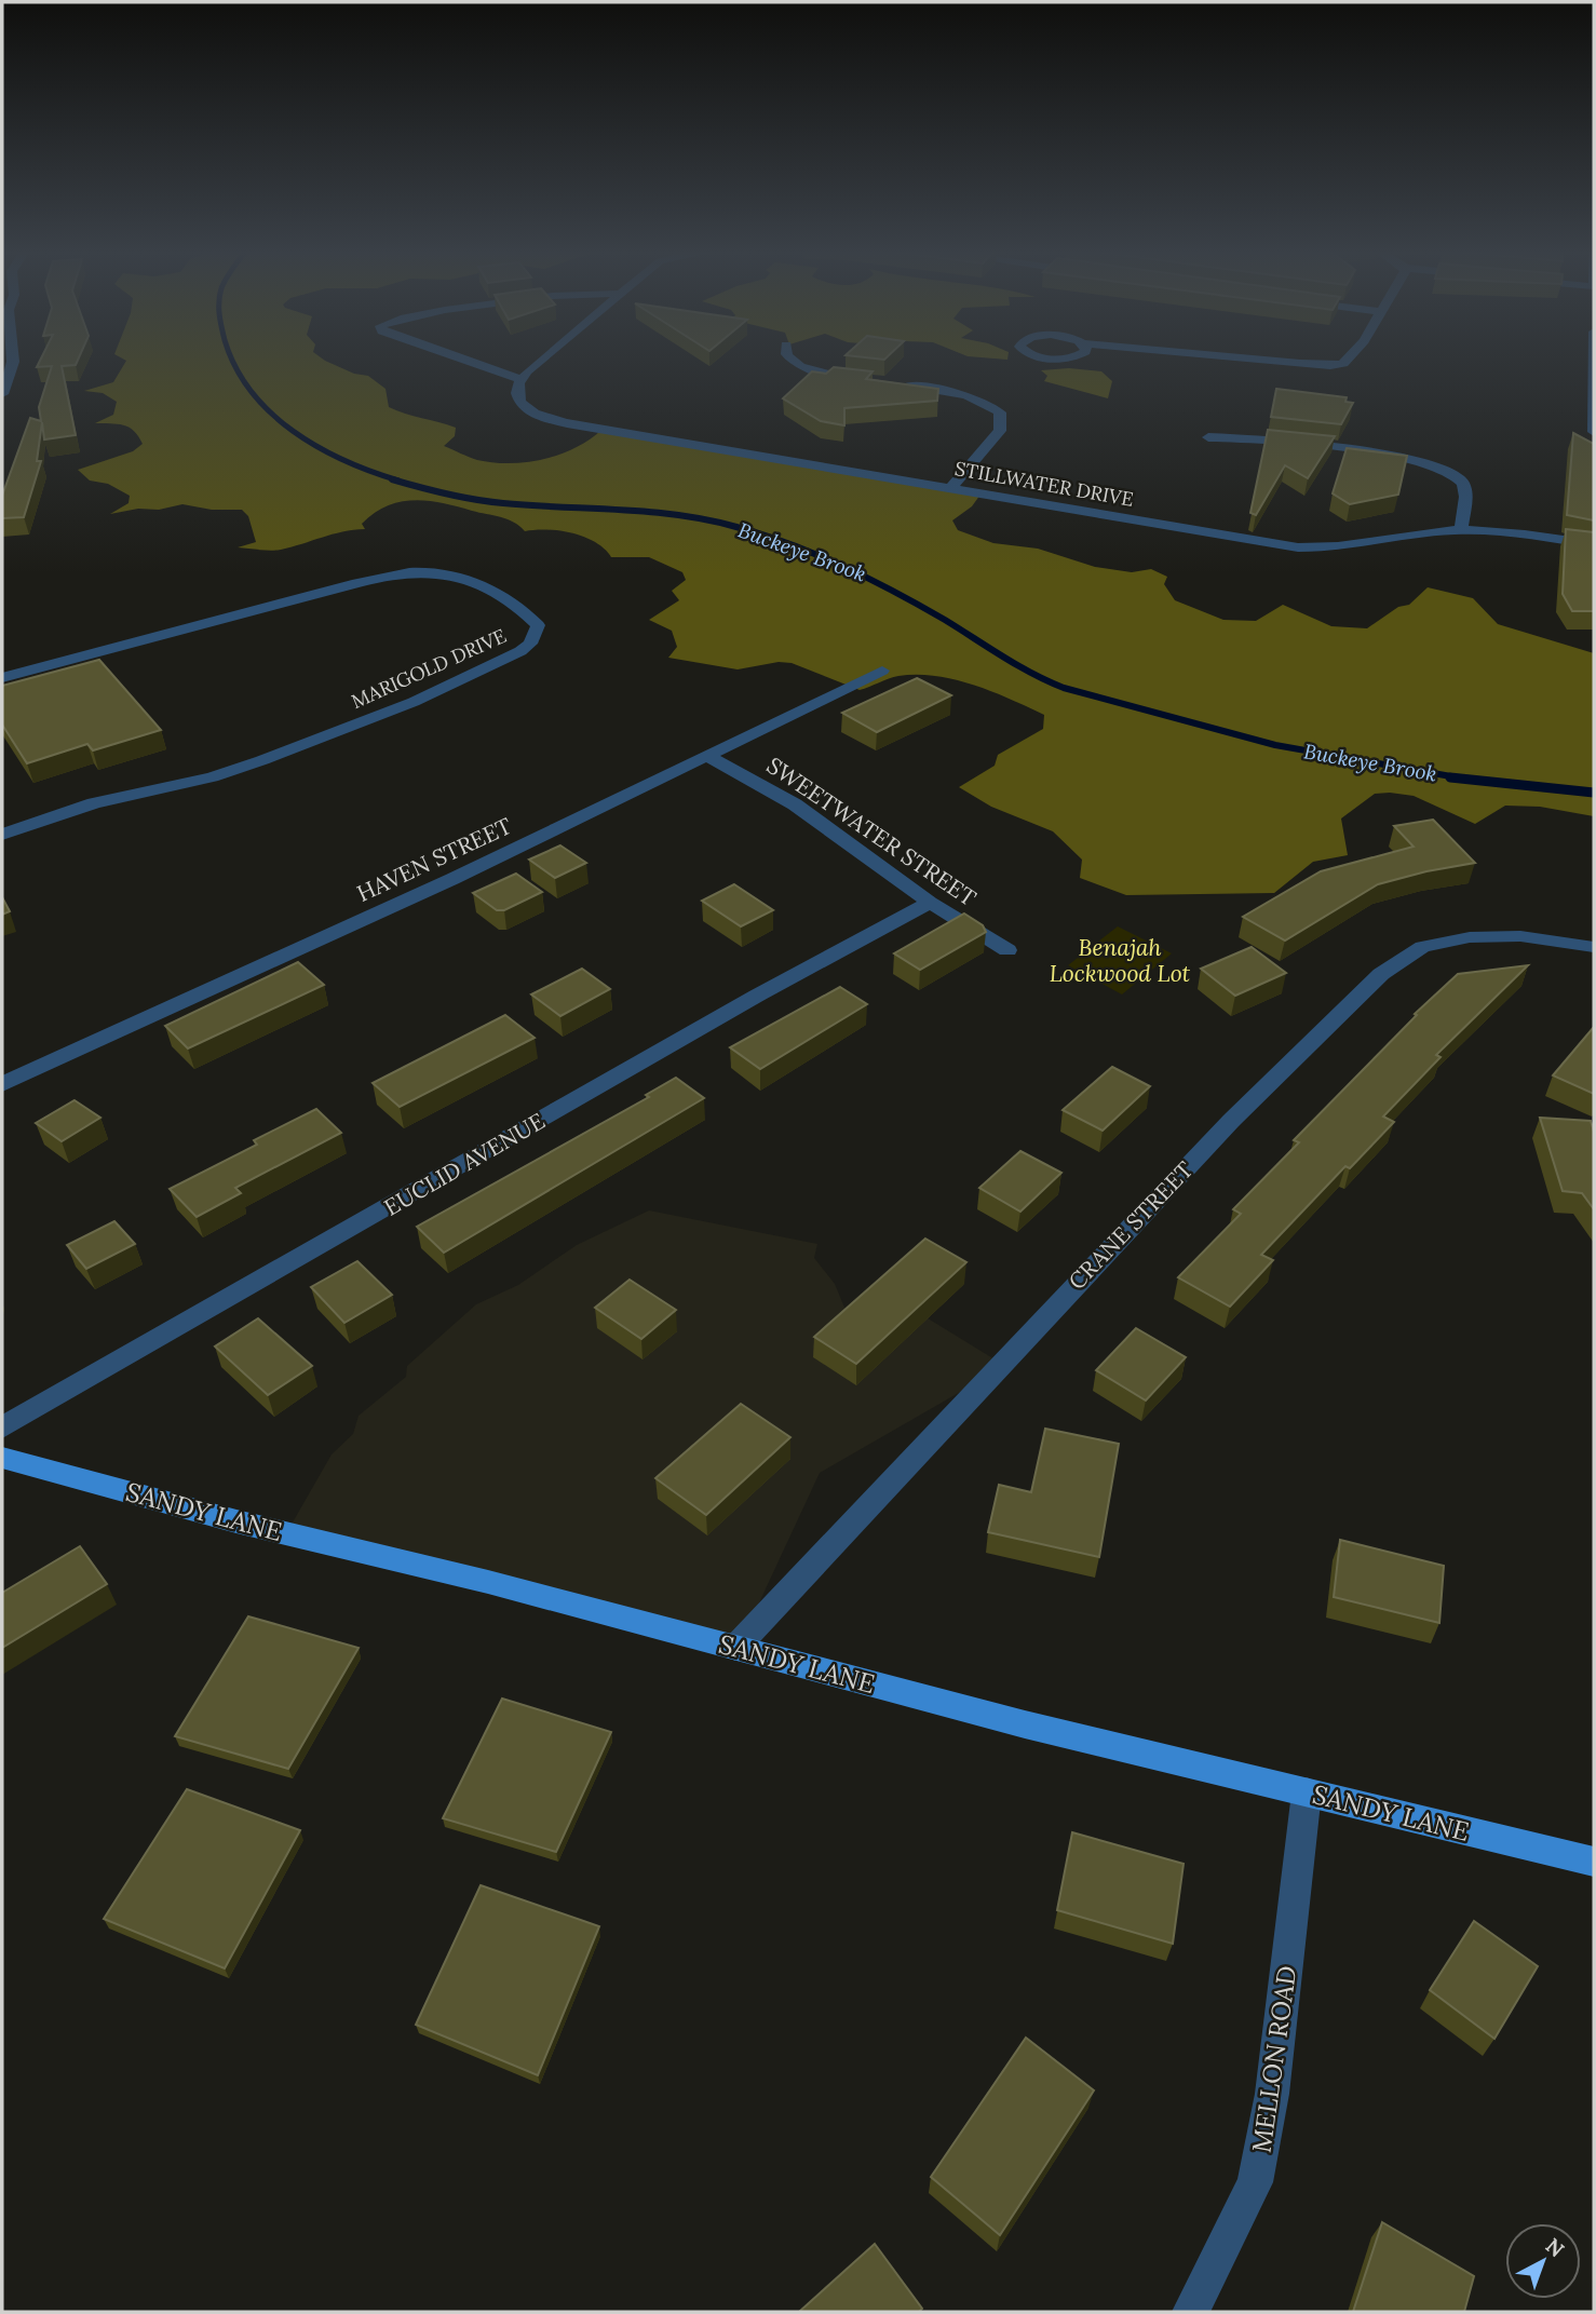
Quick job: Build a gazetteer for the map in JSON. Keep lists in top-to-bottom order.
{
  "streets": {
    "main road": ["SANDY LANE"],
    "street": [
      "STILLWATER DRIVE",
      "MARIGOLD DRIVE",
      "SWEETWATER STREET",
      "HAVEN STREET",
      "EUCLID AVENUE",
      "CRANE STREET",
      "MELLON ROAD"
    ]
  },
  "crossings": [
    ["SWEETWATER STREET", "HAVEN STREET"],
    ["SWEETWATER STREET", "EUCLID AVENUE"],
    ["CRANE STREET", "SANDY LANE"],
    ["SANDY LANE", "MELLON ROAD"]
  ],
  "water": ["Buckeye Brook"],
  "parks": ["Benajah Lockwood Lot"],
  "north": "top right"
}
